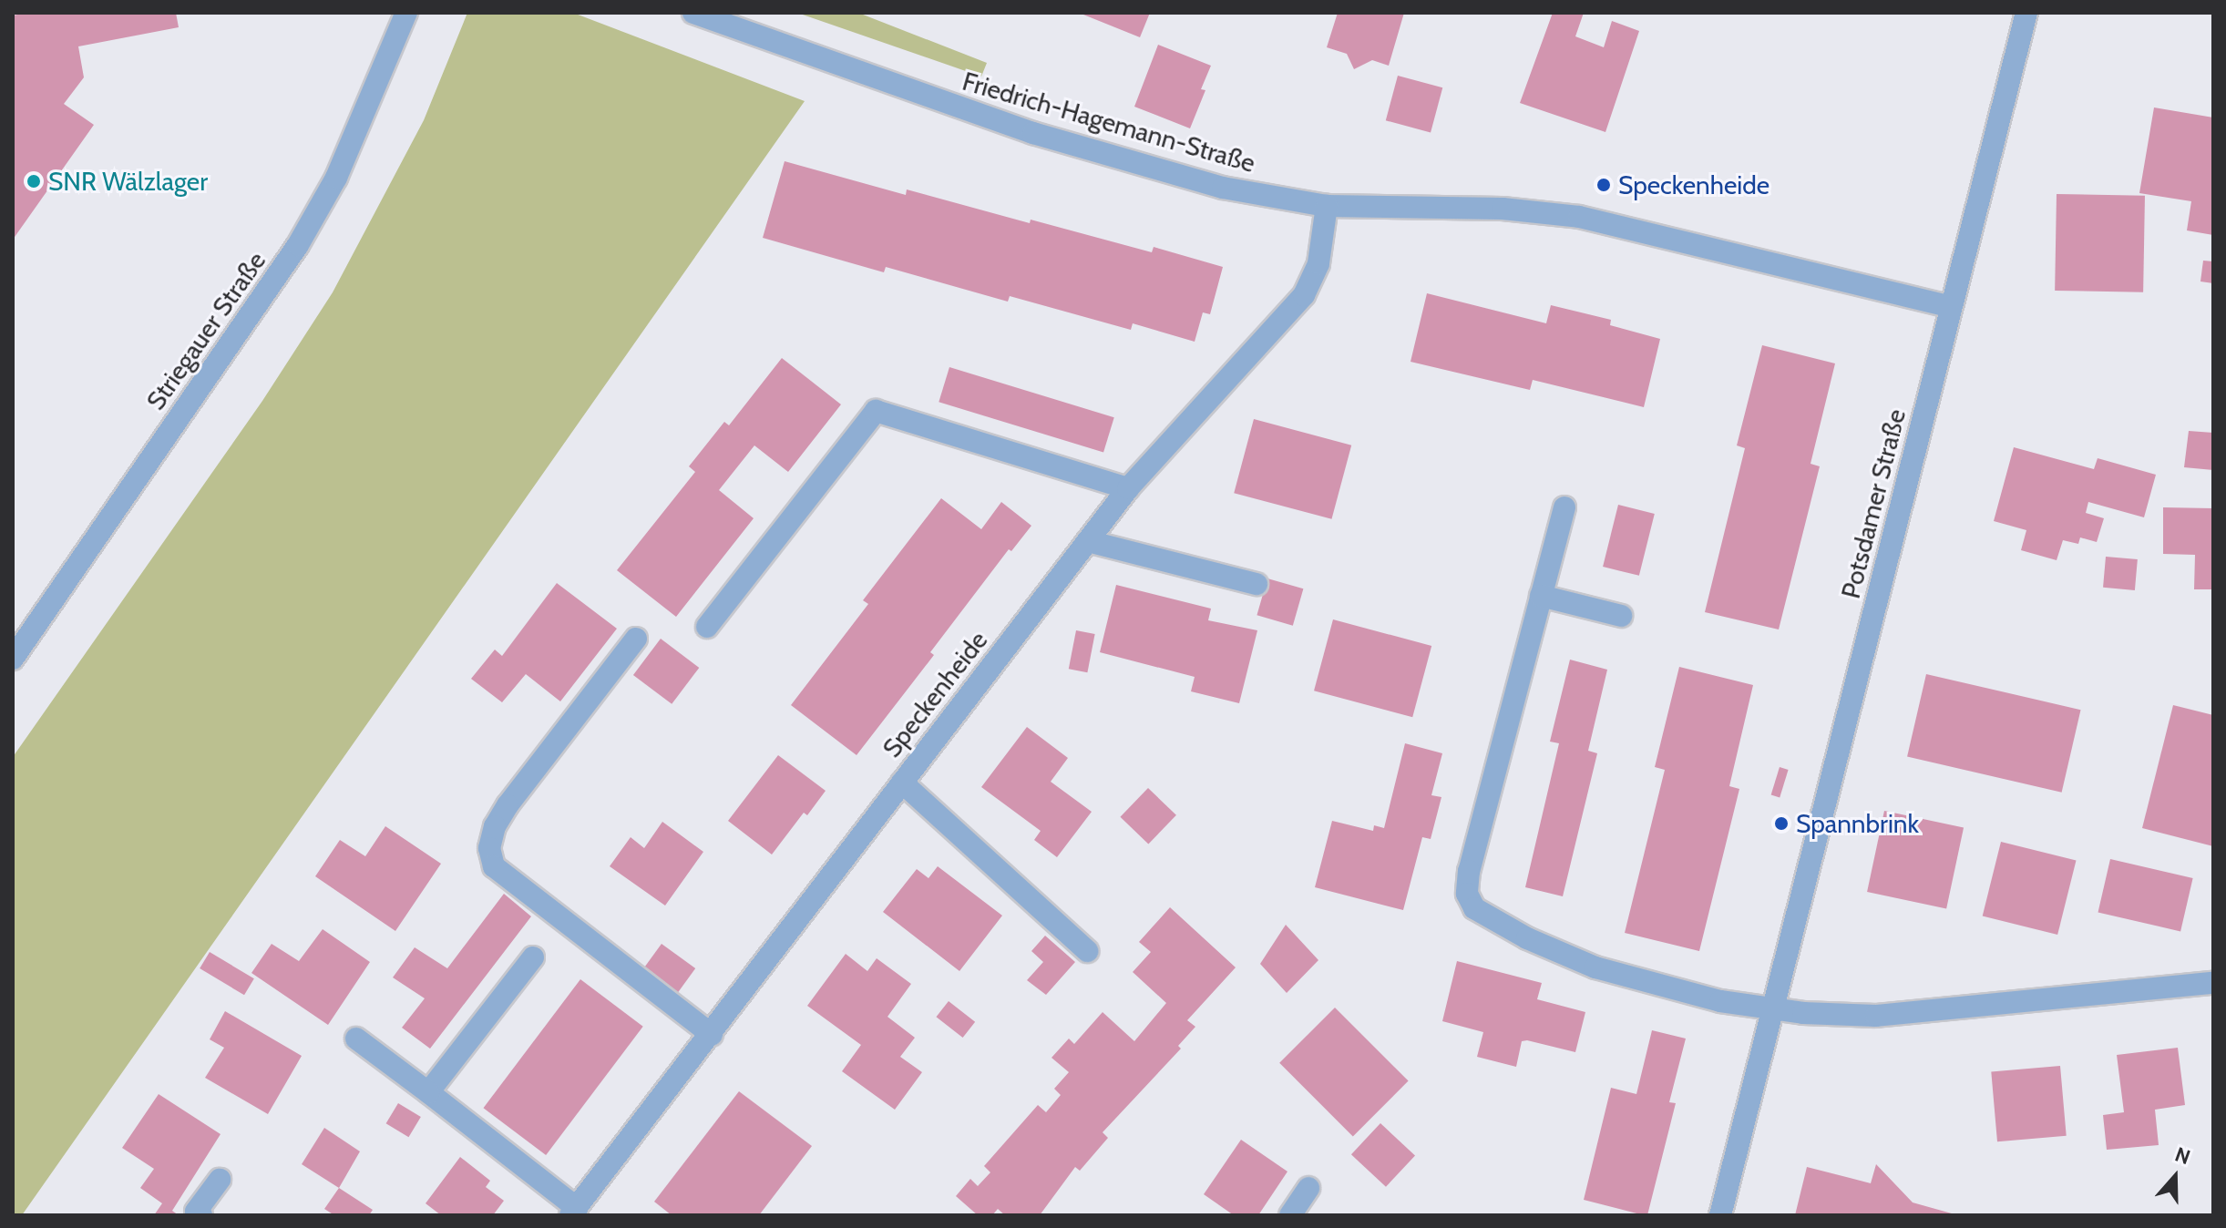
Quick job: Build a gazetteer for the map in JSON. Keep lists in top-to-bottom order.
{
  "streets": {
    "street": [
      "Friedrich-Hagemann-Straße",
      "Striegauer Straße",
      "Potsdamer Straße",
      "Speckenheide"
    ]
  },
  "crossings": [
    ["Friedrich-Hagemann-Straße", "Potsdamer Straße"],
    ["Friedrich-Hagemann-Straße", "Speckenheide"]
  ],
  "places": ["SNR Wälzlager", "Speckenheide", "Spannbrink"],
  "north": "top"
}
